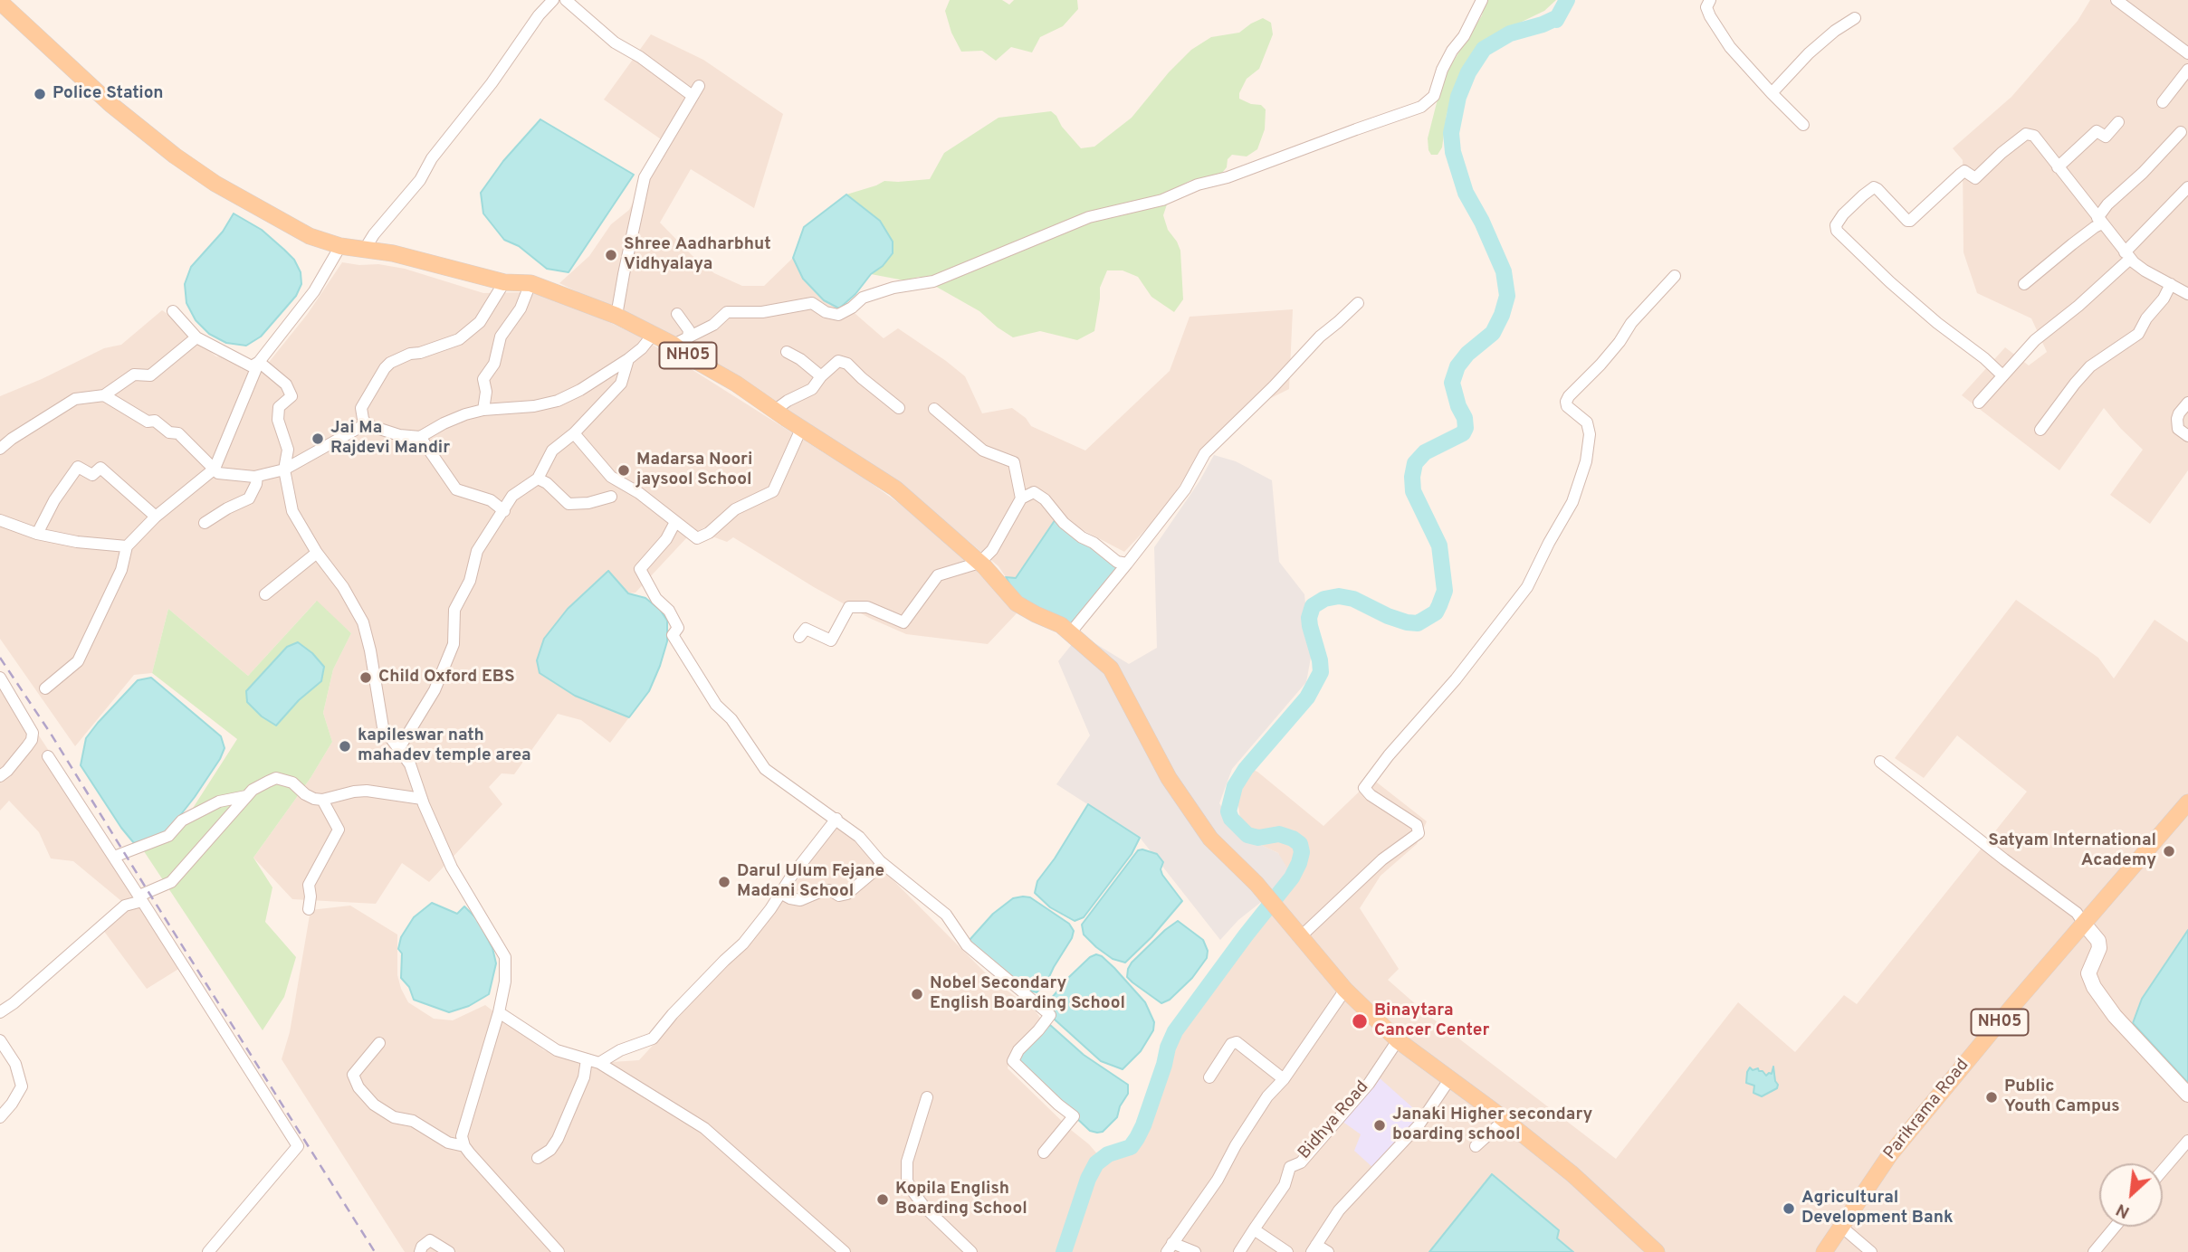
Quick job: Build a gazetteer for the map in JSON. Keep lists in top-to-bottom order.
{
  "streets": {
    "main road": ["NH05", "Parikrama Road"],
    "street": ["Bidhya Road"]
  },
  "crossings": [
    ["NH05", "Bidhya Road"]
  ],
  "places": [
    "Police Station",
    "Shree Aadharbhut Vidhyalaya",
    "Jai Ma Rajdevi Mandir",
    "Madarsa Noori jaysool School",
    "Child Oxford EBS",
    "kapileswar nath mahadev temple area",
    "Satyam International Academy",
    "Darul Ulum Fejane Madani School",
    "Nobel Secondary English Boarding School",
    "Binaytara Cancer Center",
    "Public Youth Campus",
    "Janaki Higher secondary boarding school",
    "Kopila English Boarding School",
    "Agricultural Development Bank"
  ],
  "north": "bottom left"
}
